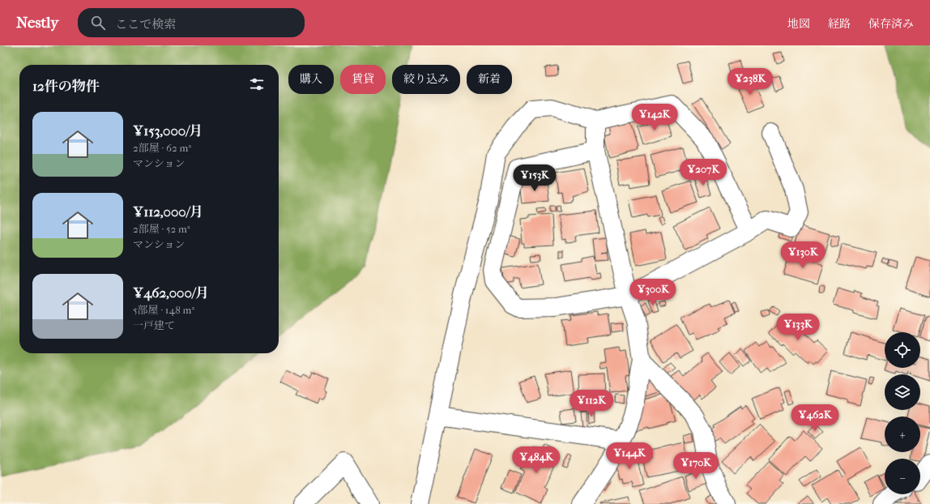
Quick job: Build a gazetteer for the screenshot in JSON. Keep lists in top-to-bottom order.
{
  "page": {
    "header": "Nestly",
    "search": "ここで検索",
    "nav": ["地図", "経路", "保存済み"],
    "chip": [
      "購入",
      "賃貸",
      "絞り込み",
      "新着"
    ],
    "heading": "12件の物件",
    "price": [
      "¥238K",
      "¥142K",
      "¥207K",
      "¥153K",
      "¥130K",
      "¥300K",
      "¥133K",
      "¥112K",
      "¥462K",
      "¥144K",
      "¥484K",
      "¥170K"
    ],
    "list": [
      {
        "name": "¥153,000/月",
        "note": "2部屋 · 62 m² · マンション"
      },
      {
        "name": "¥112,000/月",
        "note": "2部屋 · 52 m² · マンション"
      },
      {
        "name": "¥462,000/月",
        "note": "5部屋 · 148 m² · 一戸建て"
      }
    ],
    "map_buttons": ["+", "−"]
  }
}
